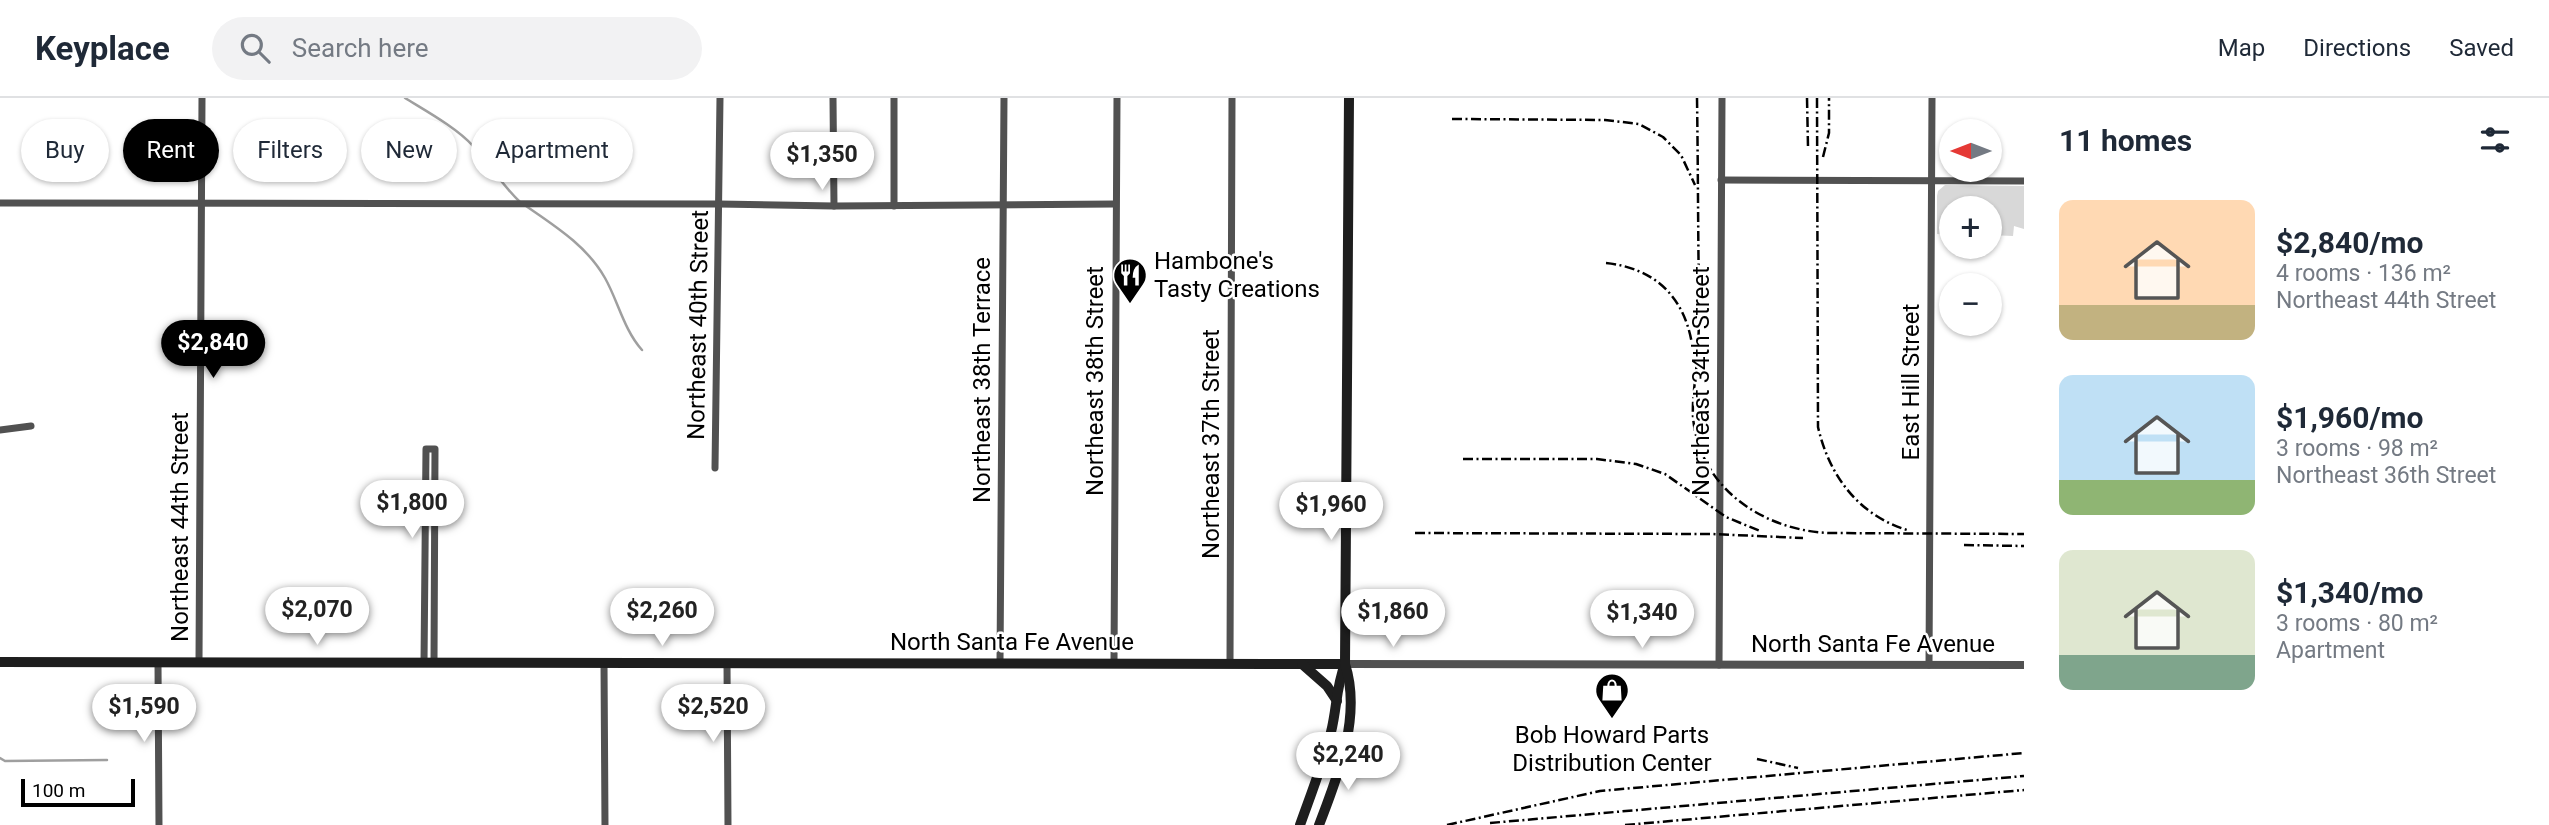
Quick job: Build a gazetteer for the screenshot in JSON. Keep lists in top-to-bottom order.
{
  "streets": {
    "main road": ["North Santa Fe Avenue"],
    "street": [
      "Northeast 40th Street",
      "Northeast 38th Terrace",
      "Northeast 38th Street",
      "Northeast 34th Street",
      "East Hill Street",
      "Northeast 37th Street",
      "Northeast 44th Street"
    ]
  },
  "crossings": [
    ["Northeast 38th Terrace", "North Santa Fe Avenue"],
    ["Northeast 38th Street", "North Santa Fe Avenue"],
    ["Northeast 34th Street", "North Santa Fe Avenue"],
    ["East Hill Street", "North Santa Fe Avenue"],
    ["Northeast 37th Street", "North Santa Fe Avenue"],
    ["Northeast 44th Street", "North Santa Fe Avenue"]
  ],
  "places": {
    "restaurant": ["Hambone's Tasty Creations"],
    "shop": ["Bob Howard Parts Distribution Center"]
  },
  "scale_bar": "100 m",
  "north": "left",
  "page": {
    "header": "Keyplace",
    "search": "Search here",
    "nav": ["Map", "Directions", "Saved"],
    "heading": "11 homes",
    "map_buttons": ["+", "−"],
    "chip": [
      "Buy",
      "Rent",
      "Filters",
      "New",
      "Apartment"
    ],
    "price": [
      "$1,350",
      "$2,840",
      "$1,800",
      "$1,960",
      "$2,070",
      "$2,260",
      "$1,860",
      "$1,340",
      "$1,590",
      "$2,520",
      "$2,240"
    ],
    "list": [
      {
        "name": "$2,840/mo",
        "note": "4 rooms · 136 m² · Northeast 44th Street"
      },
      {
        "name": "$1,960/mo",
        "note": "3 rooms · 98 m² · Northeast 36th Street"
      },
      {
        "name": "$1,340/mo",
        "note": "3 rooms · 80 m² · Apartment"
      }
    ],
    "scale": "100 m"
  }
}
